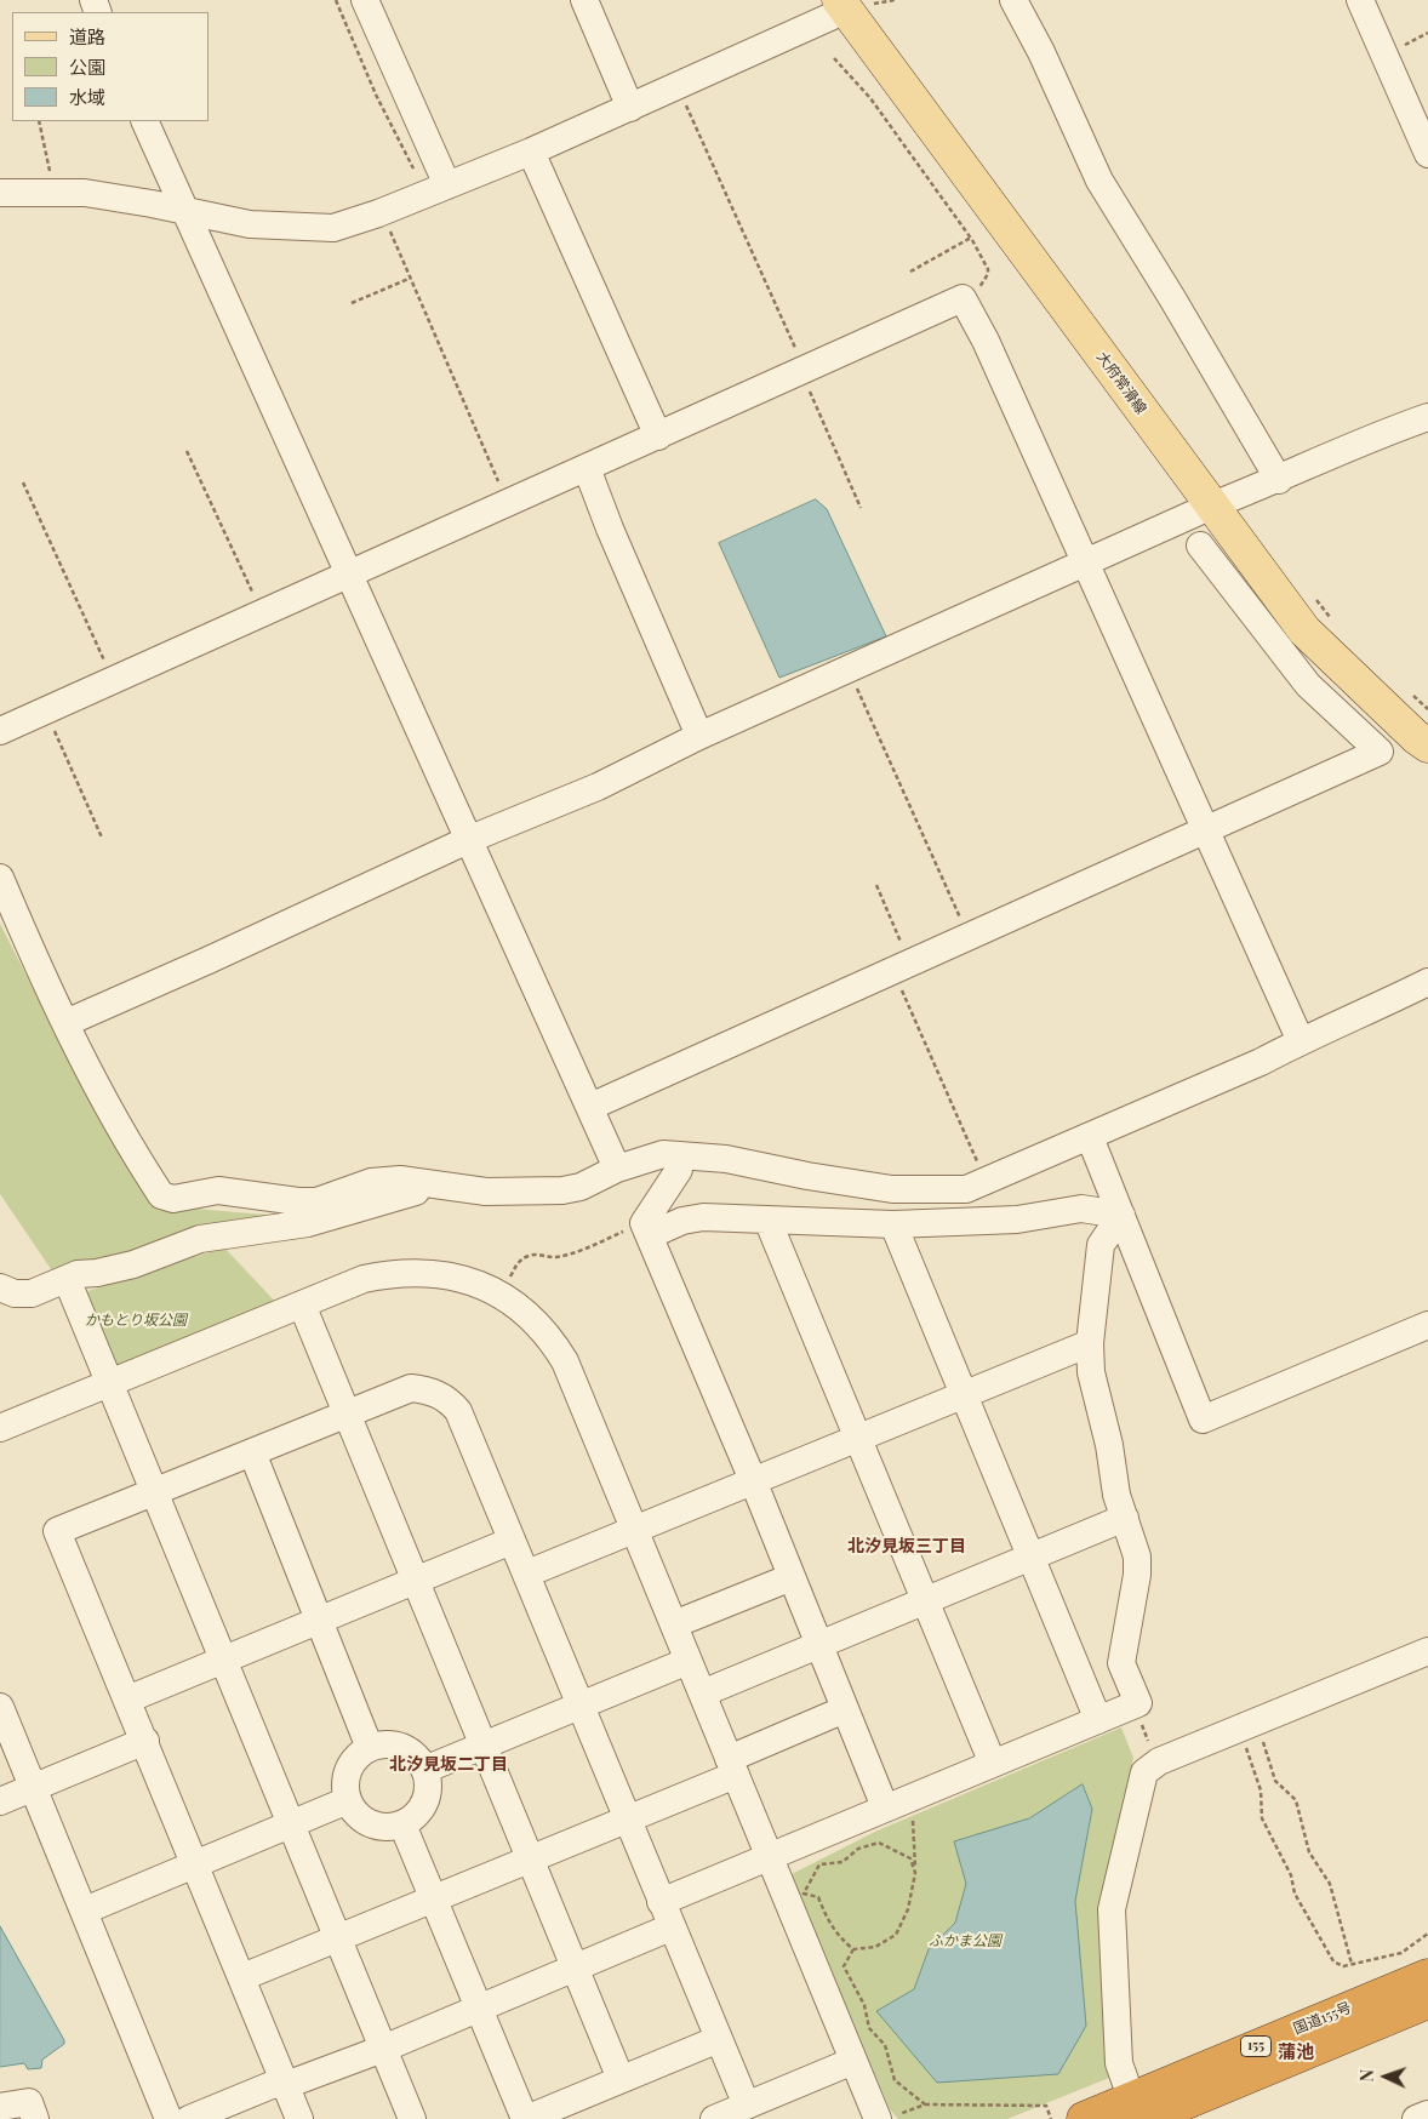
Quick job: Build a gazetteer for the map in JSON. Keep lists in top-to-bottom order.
{
  "streets": {
    "highway": ["国道155号", "155"],
    "main road": ["大府常滑線"]
  },
  "districts": ["北汐見坂三丁目", "北汐見坂二丁目", "蒲池"],
  "parks": ["かもとり坂公園", "ふかま公園"],
  "legend": ["道路", "公園", "水域"],
  "north": "left"
}
